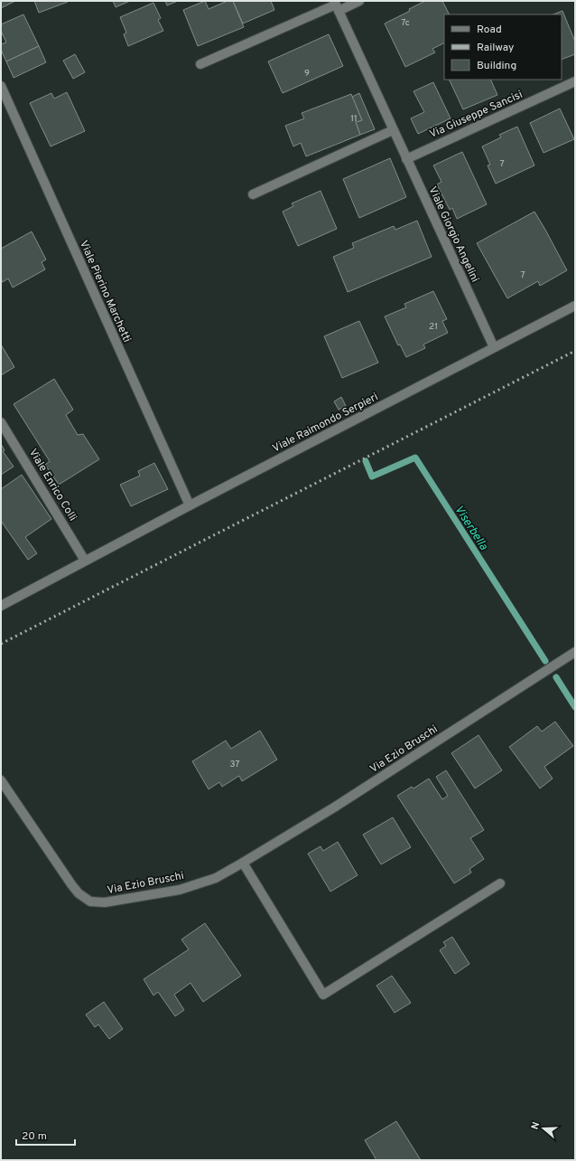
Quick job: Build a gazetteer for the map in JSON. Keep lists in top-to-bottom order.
{
  "streets": {
    "street": [
      "Via Giuseppe Sancisi",
      "Viale Giorgio Angelini",
      "Viale Pierino Marchetti",
      "Viale Raimondo Serpieri",
      "Viale Enrico Colli",
      "Via Ezio Bruschi"
    ]
  },
  "crossings": [
    ["Via Giuseppe Sancisi", "Viale Giorgio Angelini"],
    ["Viale Giorgio Angelini", "Viale Raimondo Serpieri"],
    ["Viale Pierino Marchetti", "Viale Raimondo Serpieri"],
    ["Viale Raimondo Serpieri", "Viale Enrico Colli"]
  ],
  "water": ["Viserbella"],
  "house_numbers": [
    "7c",
    "9",
    "11",
    "7",
    "7",
    "21",
    "37"
  ],
  "legend": ["Road", "Railway", "Building"],
  "scale_bar": "20 m",
  "north": "left"
}
